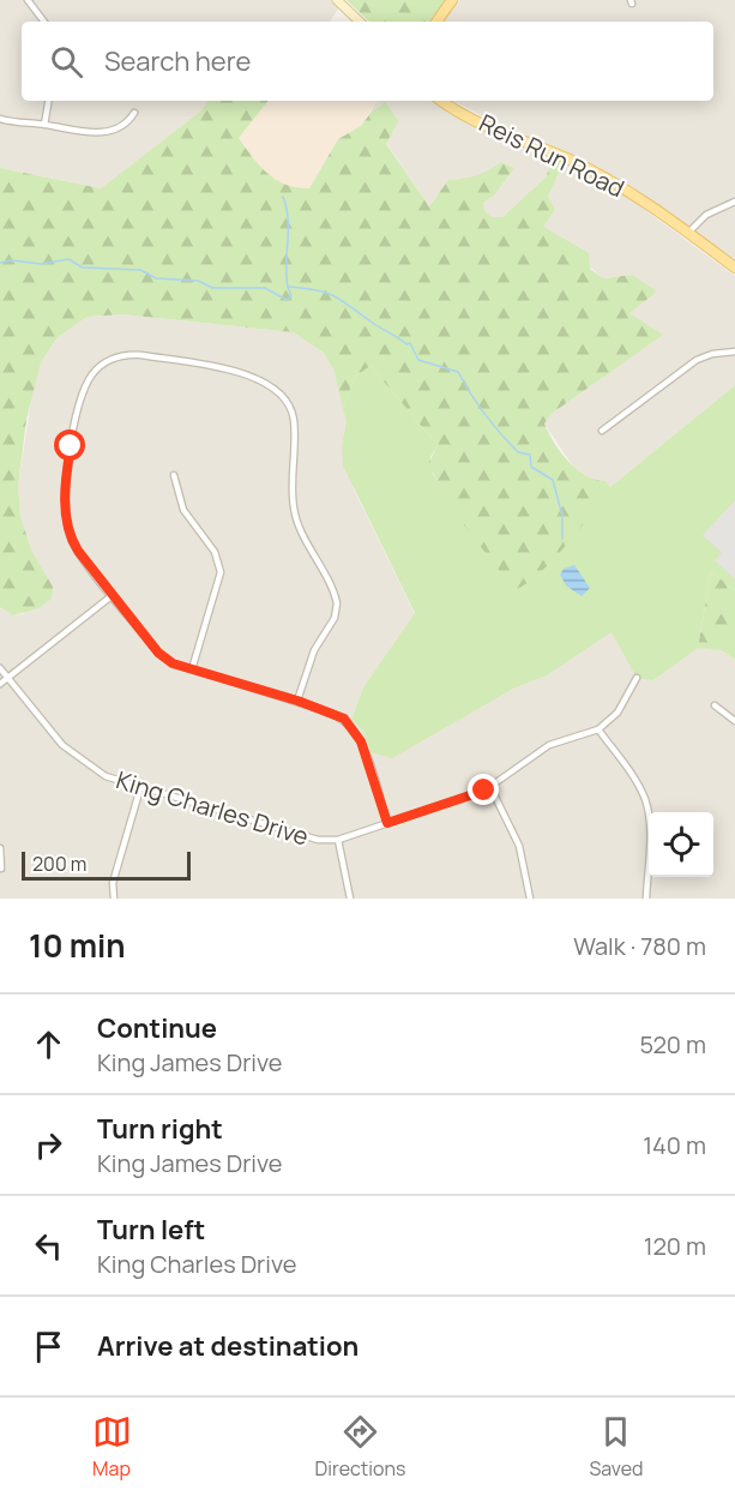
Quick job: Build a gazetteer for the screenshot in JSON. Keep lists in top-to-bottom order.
{
  "streets": {
    "main road": ["Reis Run Road"],
    "street": ["King Charles Drive"]
  },
  "scale_bar": "200 m",
  "page": {
    "search": "Search here",
    "scale": "200 m",
    "heading": ["10 min", "Walk · 780 m"],
    "list": [
      ["Continue", "King James Drive", "520 m"],
      ["Turn right", "King James Drive", "140 m"],
      ["Turn left", "King Charles Drive", "120 m"],
      "Arrive at destination"
    ],
    "nav": ["Map", "Directions", "Saved"]
  }
}
